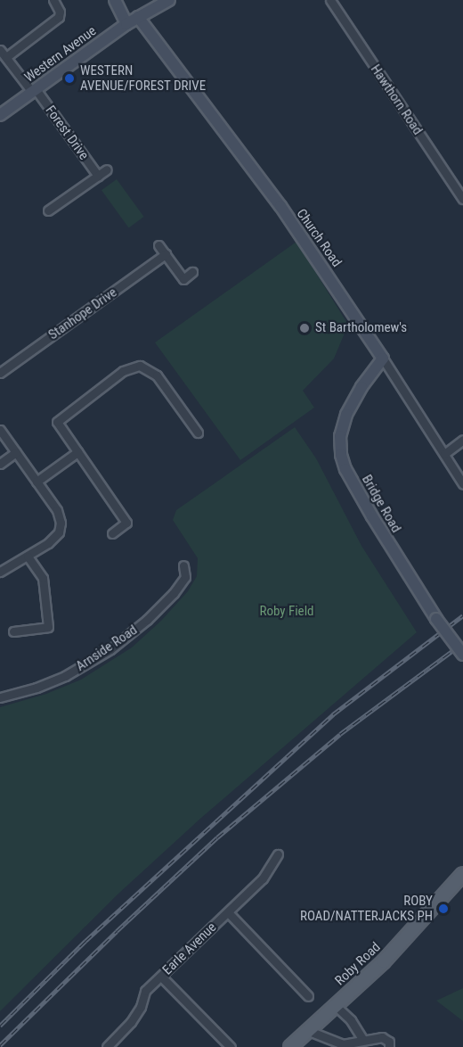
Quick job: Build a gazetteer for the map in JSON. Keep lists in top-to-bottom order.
{
  "streets": {
    "main road": ["Roby Road"],
    "street": [
      "Western Avenue",
      "Hawthorn Road",
      "Forest Drive",
      "Church Road",
      "Stanhope Drive",
      "Bridge Road",
      "Arnside Road",
      "Earle Avenue"
    ]
  },
  "crossings": [
    ["Western Avenue", "Forest Drive"],
    ["Western Avenue", "Church Road"],
    ["Church Road", "Bridge Road"]
  ],
  "parks": ["Roby Field"],
  "places": ["WESTERN AVENUE/FOREST DRIVE", "St Bartholomew's", "ROBY ROAD/NATTERJACKS PH"]
}
